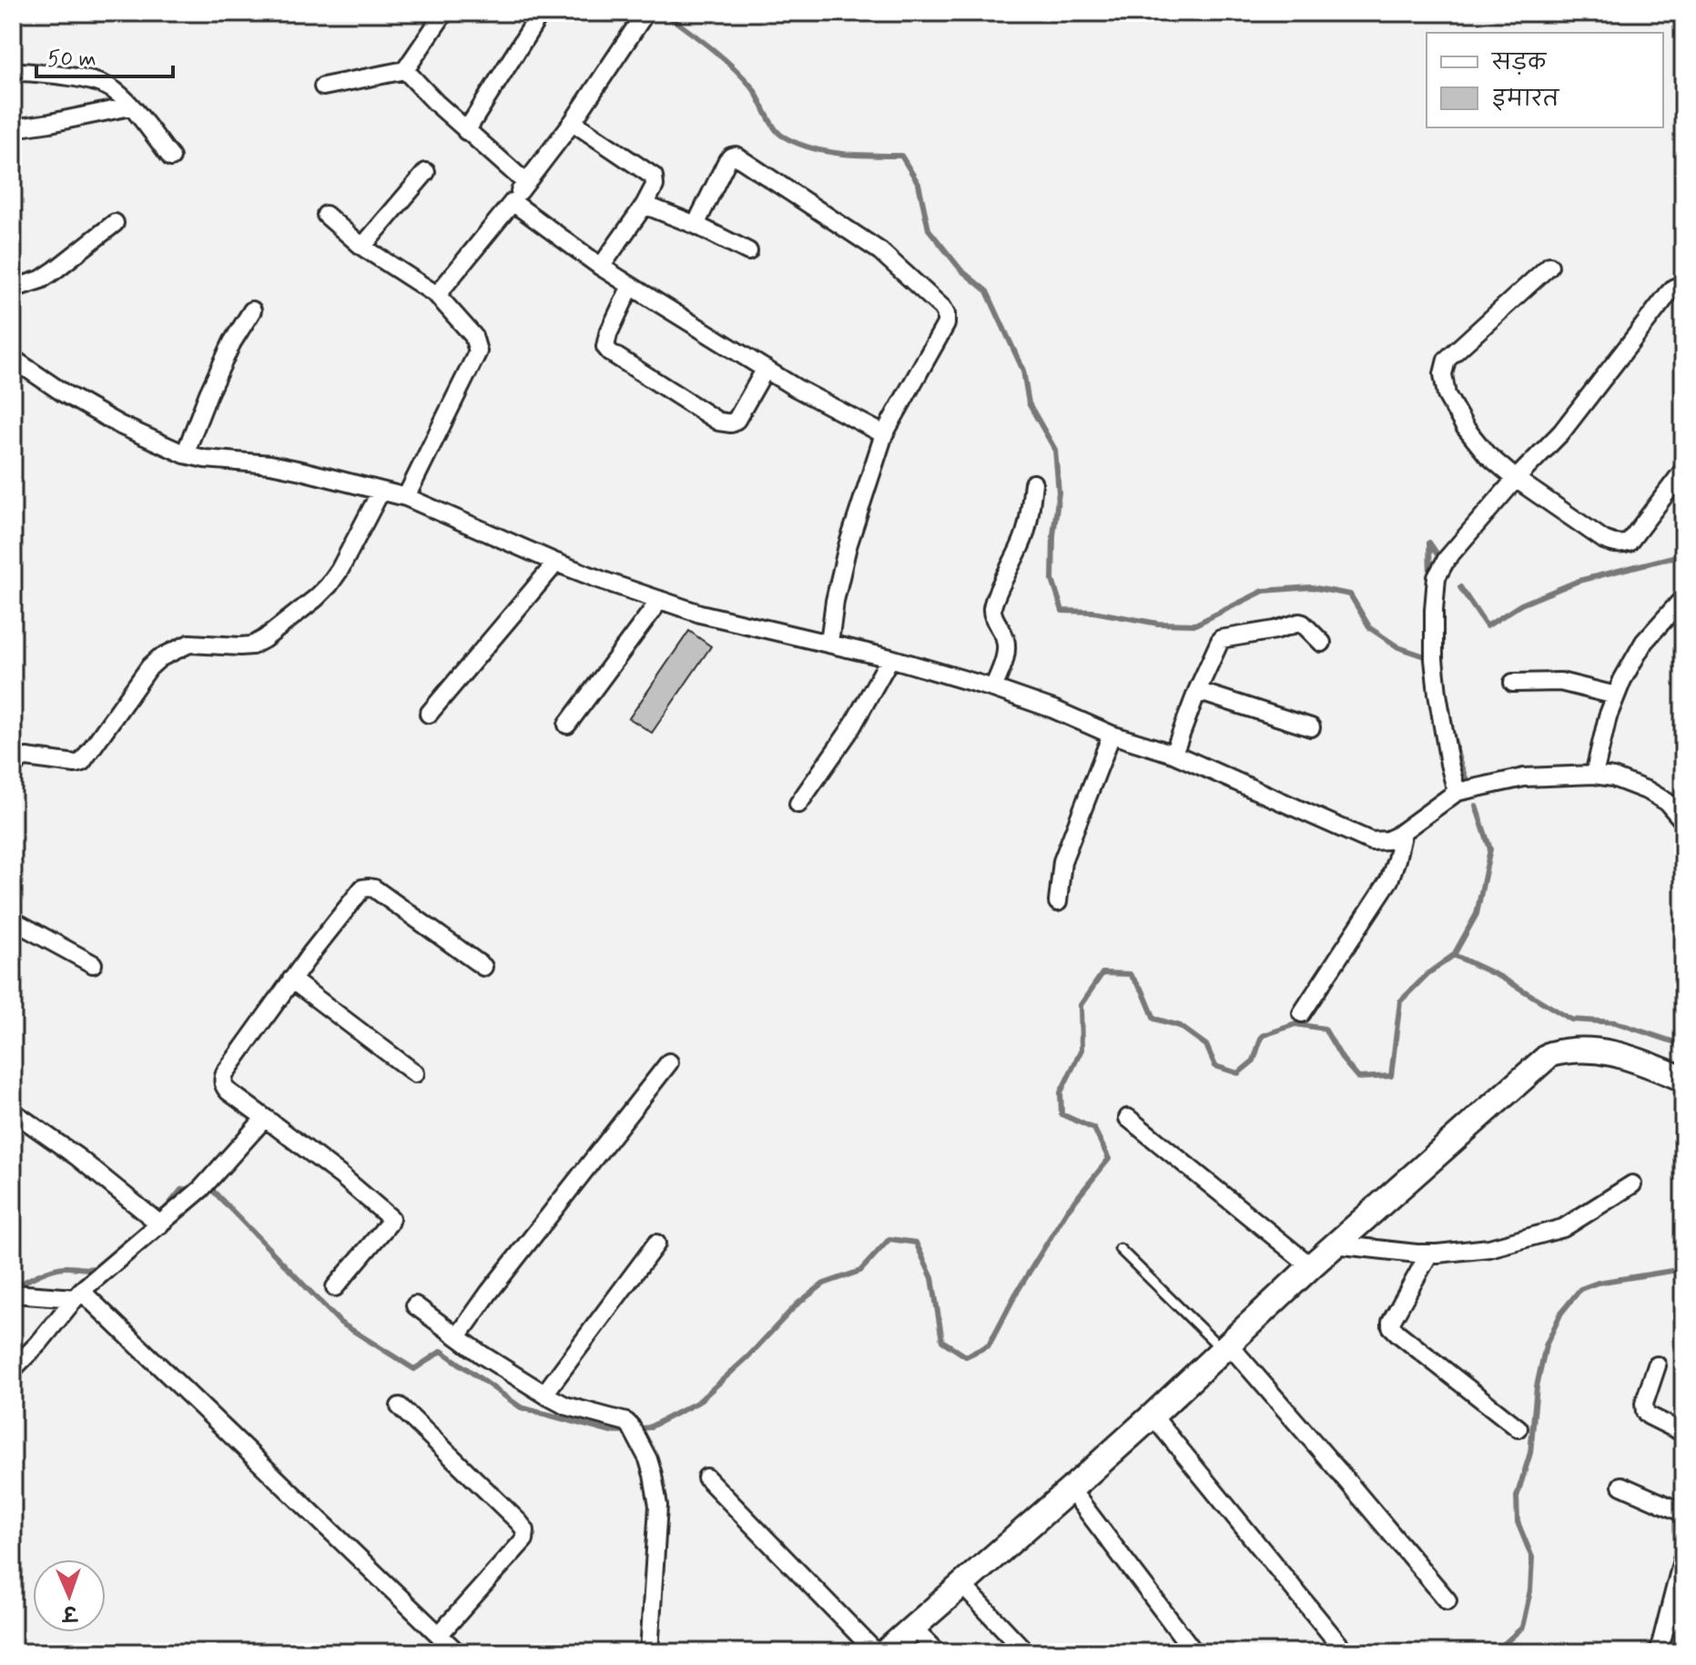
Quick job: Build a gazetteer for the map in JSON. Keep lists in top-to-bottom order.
{
  "legend": ["सड़क", "इमारत"],
  "scale_bar": "50 m",
  "north": "bottom"
}
